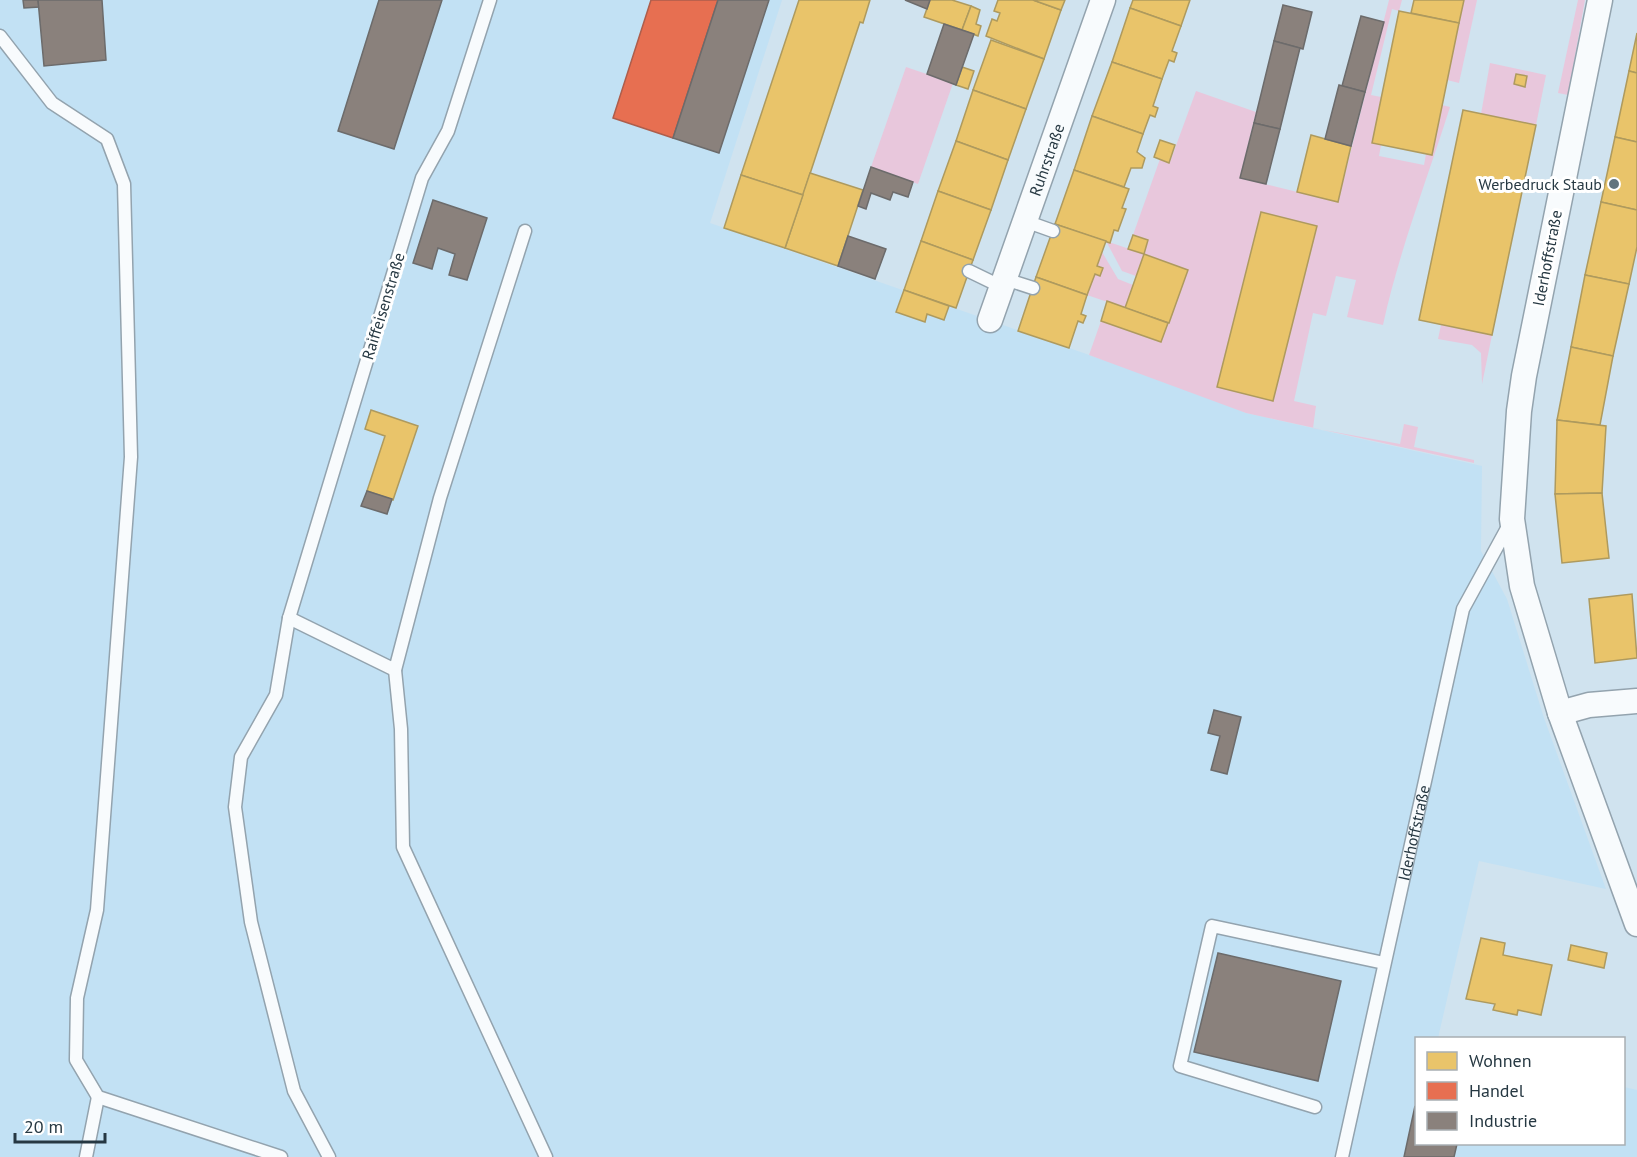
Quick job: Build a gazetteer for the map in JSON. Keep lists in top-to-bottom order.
{
  "streets": {
    "street": ["Ruhrstraße", "Iderhoffstraße"],
    "lane": ["Raiffeisenstraße"]
  },
  "places": ["Werbedruck Staub"],
  "legend": ["Wohnen", "Handel", "Industrie"],
  "scale_bar": "20 m"
}
